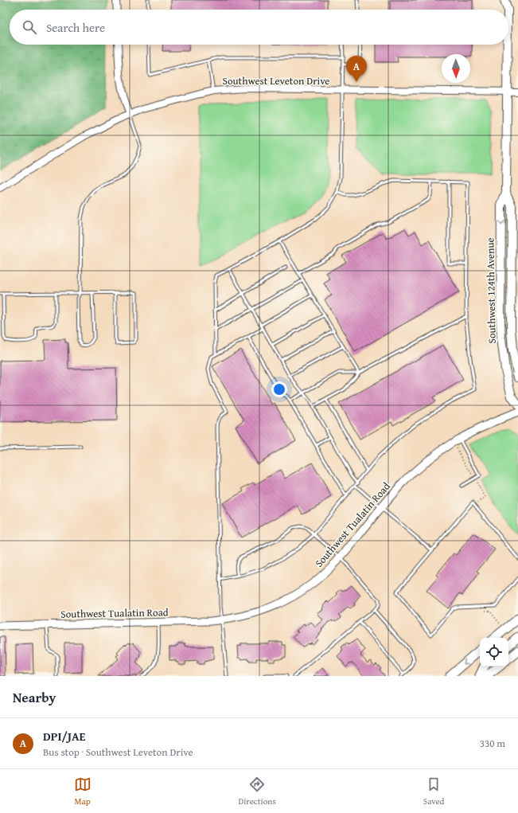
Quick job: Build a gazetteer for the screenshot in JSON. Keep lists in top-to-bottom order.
{
  "streets": {
    "main road": ["Southwest 124th Avenue", "Southwest Tualatin Road"],
    "street": ["Southwest Leveton Drive"]
  },
  "crossings": [
    ["Southwest Leveton Drive", "Southwest 124th Avenue"]
  ],
  "north": "bottom",
  "page": {
    "search": "Search here",
    "pins": "A",
    "heading": "Nearby",
    "list": [
      {
        "mark": "A",
        "name": "DPI/JAE",
        "note": "Bus stop · Southwest Leveton Drive",
        "value": "330 m"
      }
    ],
    "nav": ["Map", "Directions", "Saved"]
  }
}
